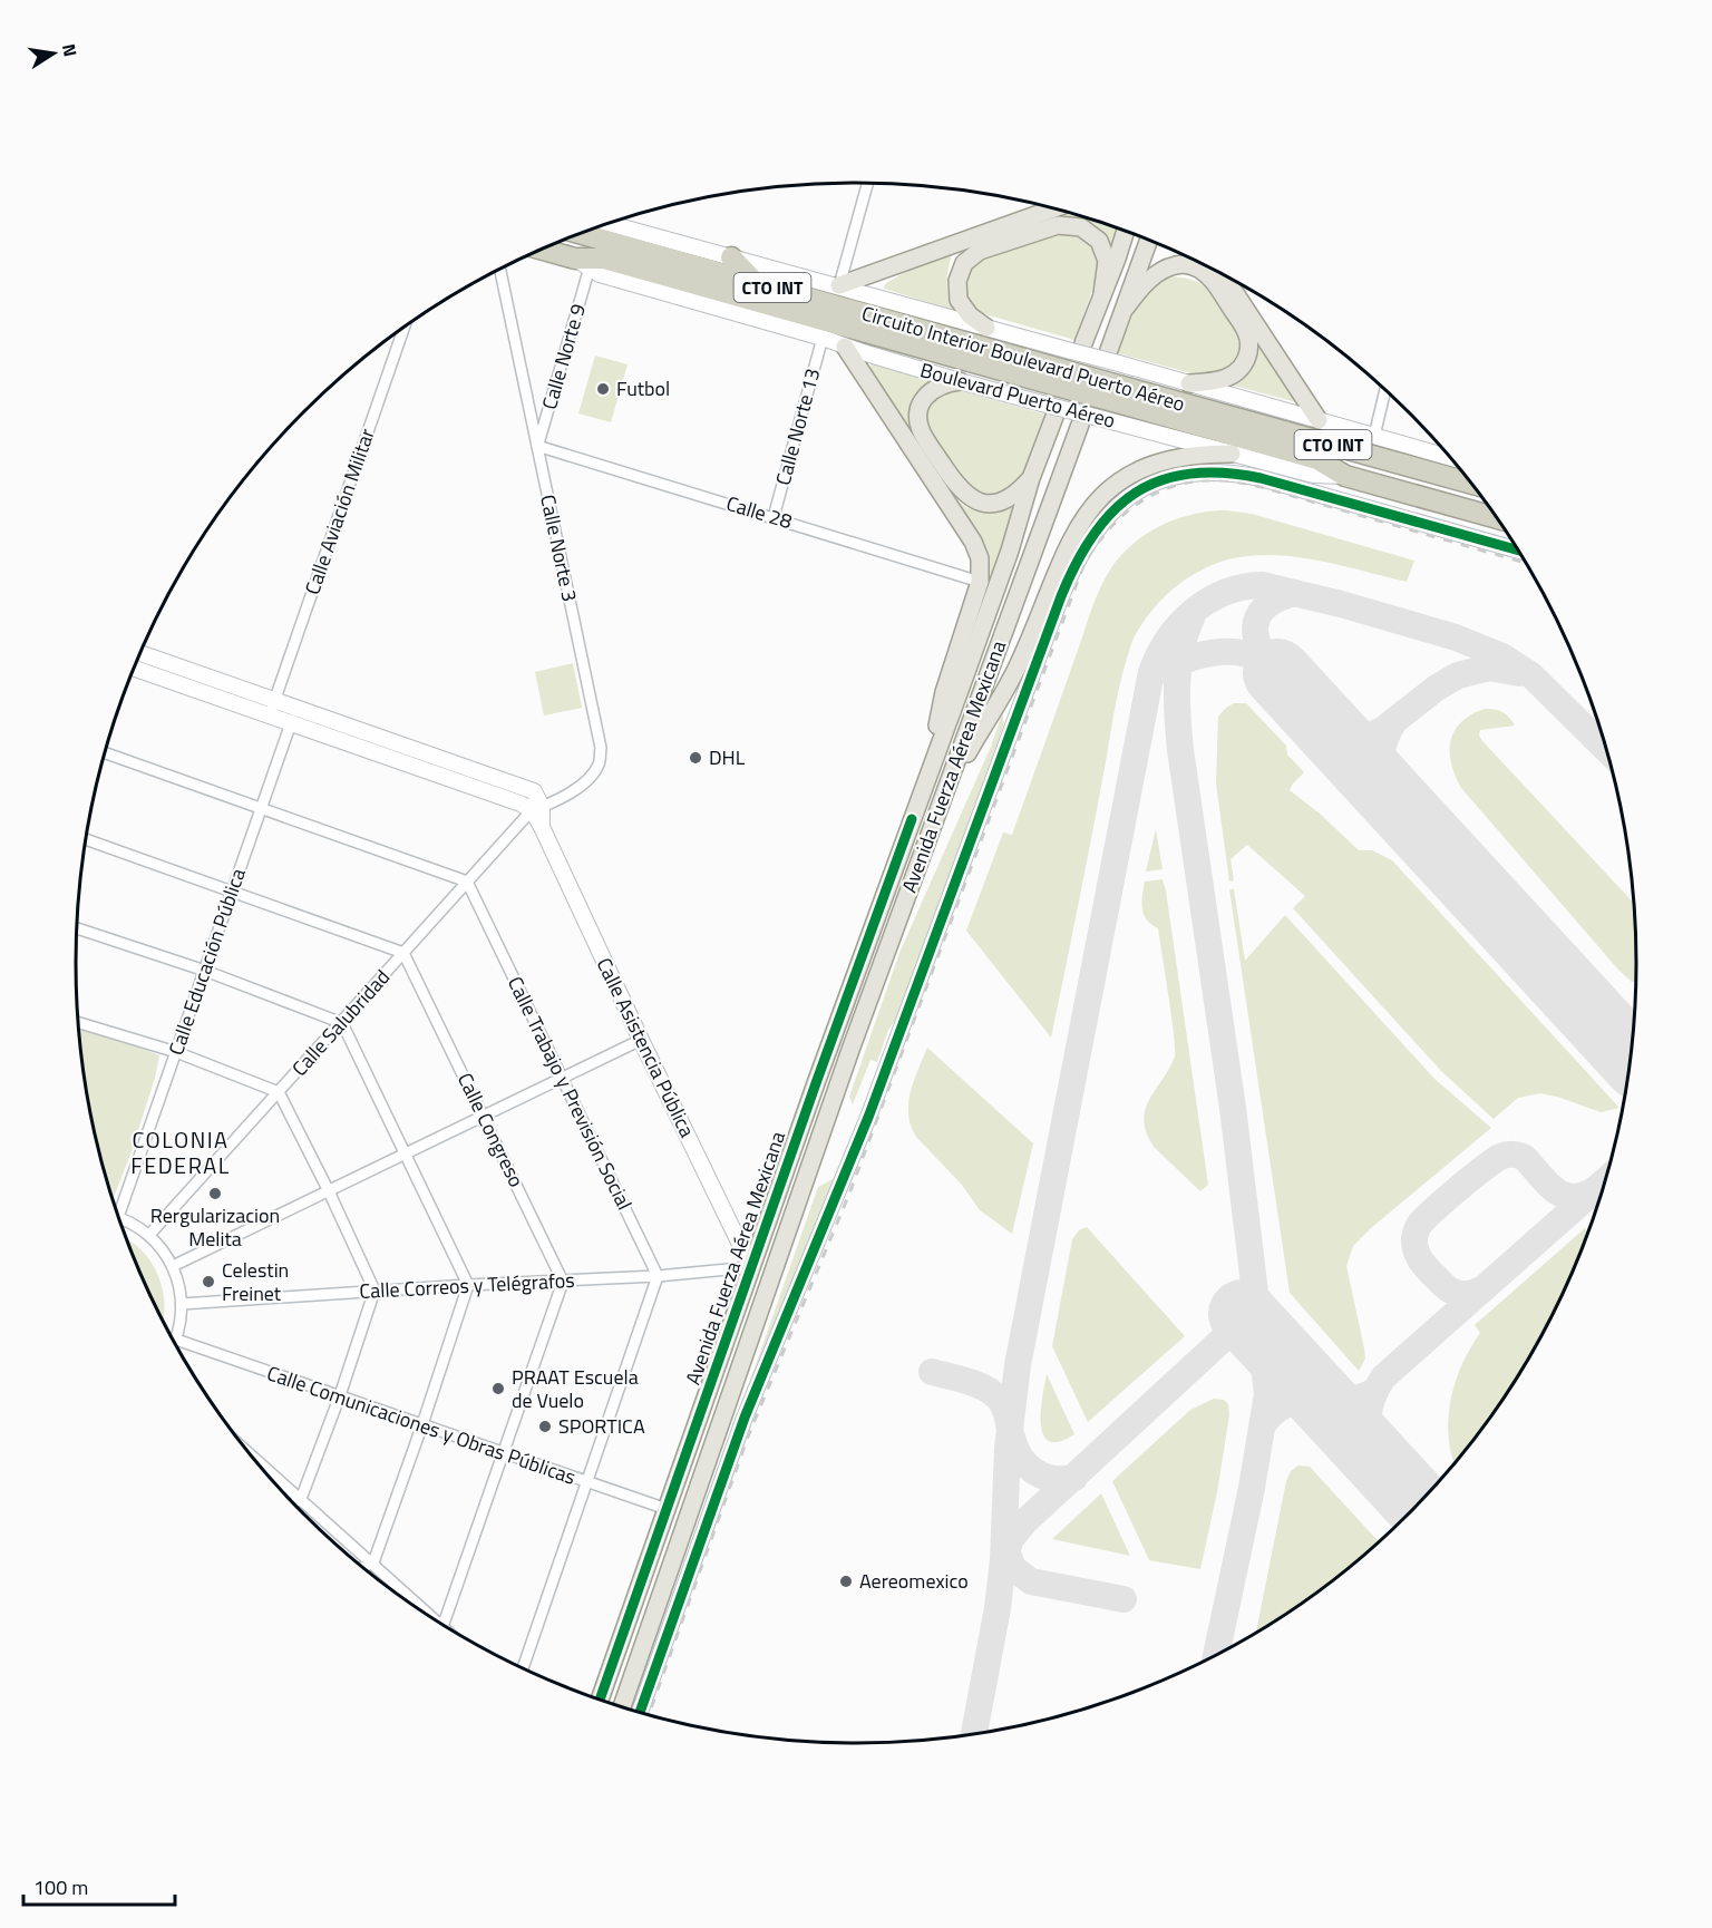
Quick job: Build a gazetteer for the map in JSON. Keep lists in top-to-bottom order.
{
  "streets": {
    "highway": ["CTO INT", "Circuito Interior Boulevard Puerto Aéreo", "Boulevard Puerto Aéreo"],
    "main road": ["Avenida Fuerza Aérea Mexicana"],
    "street": [
      "Calle Norte 9",
      "Calle Norte 13",
      "Calle Aviación Militar",
      "Calle 28",
      "Calle Norte 3",
      "Calle Educación Pública",
      "Calle Salubridad",
      "Calle Asistencia Pública",
      "Calle Trabajo y Previsión Social",
      "Calle Congreso",
      "Calle Correos y Telégrafos",
      "Calle Comunicaciones y Obras Públicas"
    ]
  },
  "crossings": [
    ["Calle Norte 9", "Circuito Interior Boulevard Puerto Aéreo"],
    ["Calle Norte 9", "Boulevard Puerto Aéreo"],
    ["Calle Norte 9", "Calle 28"],
    ["Calle Norte 9", "Calle Norte 3"],
    ["Circuito Interior Boulevard Puerto Aéreo", "Boulevard Puerto Aéreo"],
    ["Boulevard Puerto Aéreo", "Calle Norte 13"],
    ["Boulevard Puerto Aéreo", "Avenida Fuerza Aérea Mexicana"],
    ["Calle Norte 13", "Calle 28"],
    ["Calle 28", "Calle Norte 3"],
    ["Calle Norte 3", "Calle Salubridad"],
    ["Calle Norte 3", "Calle Asistencia Pública"],
    ["Avenida Fuerza Aérea Mexicana", "Calle Asistencia Pública"],
    ["Avenida Fuerza Aérea Mexicana", "Calle Correos y Telégrafos"],
    ["Avenida Fuerza Aérea Mexicana", "Calle Comunicaciones y Obras Públicas"],
    ["Calle Salubridad", "Calle Asistencia Pública"],
    ["Calle Salubridad", "Calle Trabajo y Previsión Social"],
    ["Calle Salubridad", "Calle Congreso"],
    ["Calle Asistencia Pública", "Calle Correos y Telégrafos"],
    ["Calle Trabajo y Previsión Social", "Calle Correos y Telégrafos"],
    ["Calle Congreso", "Calle Correos y Telégrafos"]
  ],
  "districts": ["COLONIA FEDERAL"],
  "places": [
    "Futbol",
    "DHL",
    "Rergularizacion Melita",
    "Celestin Freinet",
    "PRAAT Escuela de Vuelo",
    "SPORTICA",
    "Aereomexico"
  ],
  "scale_bar": "100 m",
  "north": "right"
}
